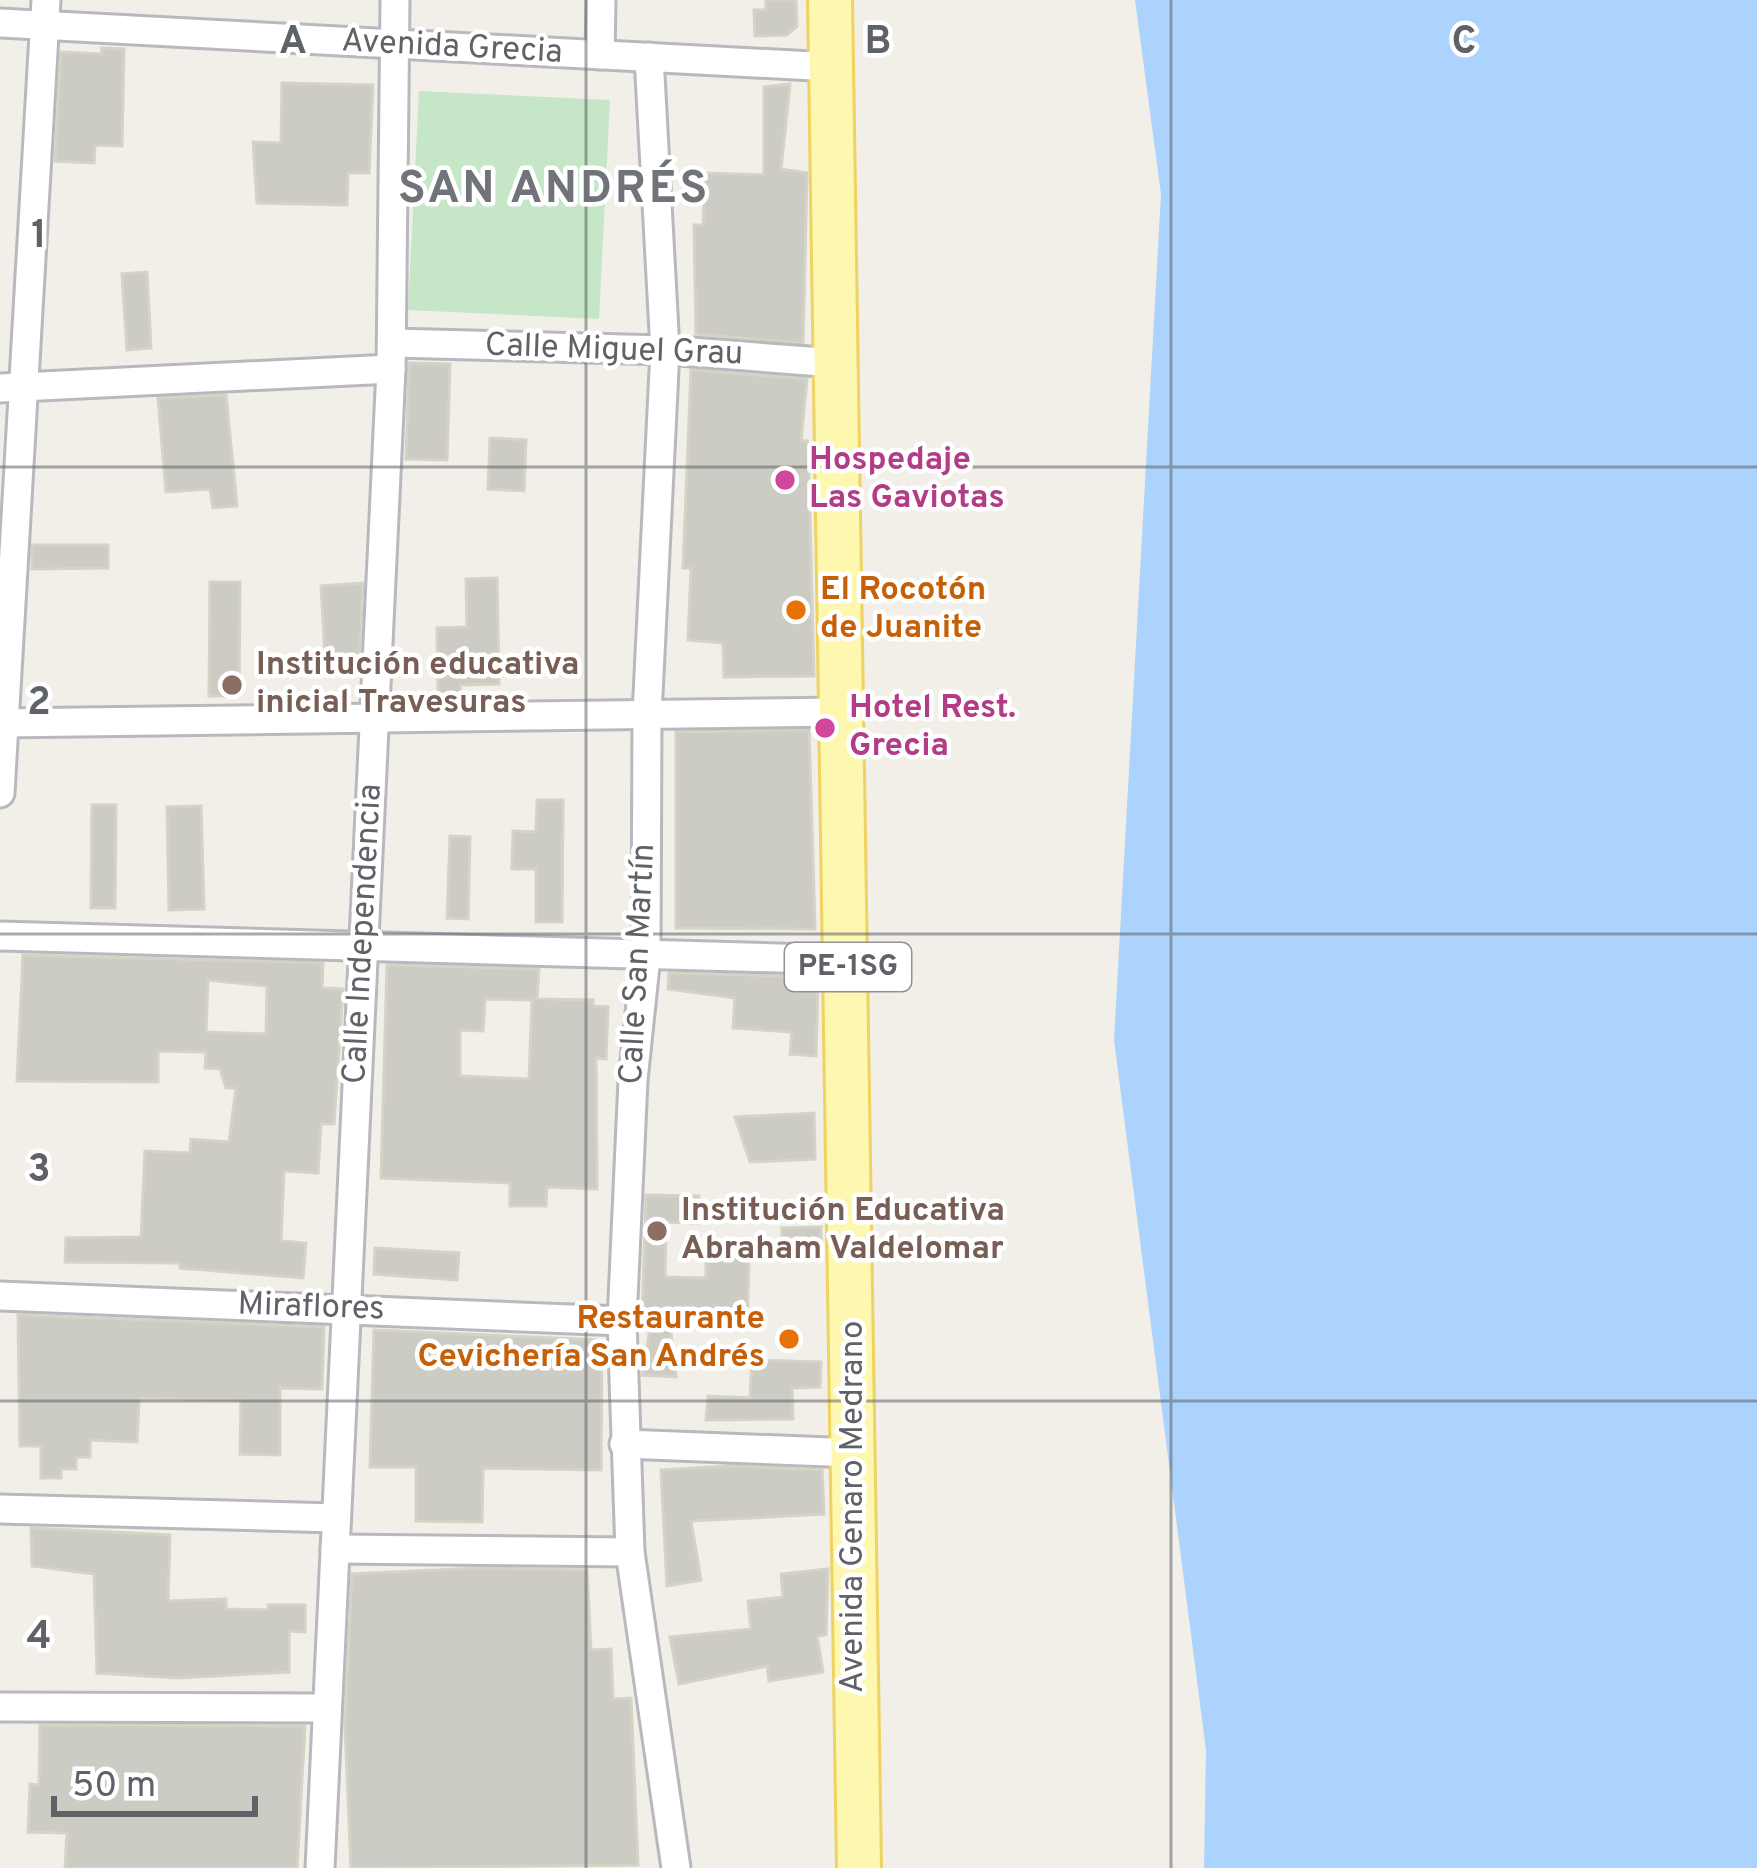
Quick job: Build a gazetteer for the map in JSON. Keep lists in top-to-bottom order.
{
  "streets": {
    "main road": ["PE-1SG", "Avenida Genaro Medrano"],
    "street": [
      "Avenida Grecia",
      "Calle Miguel Grau",
      "Calle Independencia",
      "Calle San Martín",
      "Miraflores"
    ]
  },
  "crossings": [
    ["Avenida Grecia", "Calle Independencia"],
    ["Avenida Grecia", "Calle San Martín"],
    ["Avenida Grecia", "PE-1SG"],
    ["Avenida Grecia", "Avenida Genaro Medrano"],
    ["Calle Miguel Grau", "Calle Independencia"],
    ["Calle Miguel Grau", "Calle San Martín"],
    ["Calle Miguel Grau", "Avenida Genaro Medrano"],
    ["Calle Independencia", "Miraflores"],
    ["Calle San Martín", "Miraflores"],
    ["PE-1SG", "Avenida Genaro Medrano"]
  ],
  "districts": ["SAN ANDRÉS"],
  "places": [
    "Hospedaje Las Gaviotas",
    "El Rocotón de Juanite",
    "Institución educativa inicial Travesuras",
    "Hotel Rest. Grecia",
    "Institución Educativa Abraham Valdelomar",
    "Restaurante Cevichería San Andrés"
  ],
  "scale_bar": "50 m",
  "grid": {
    "columns": ["A", "B", "C"],
    "rows": [
      "1",
      "2",
      "3",
      "4"
    ]
  }
}
